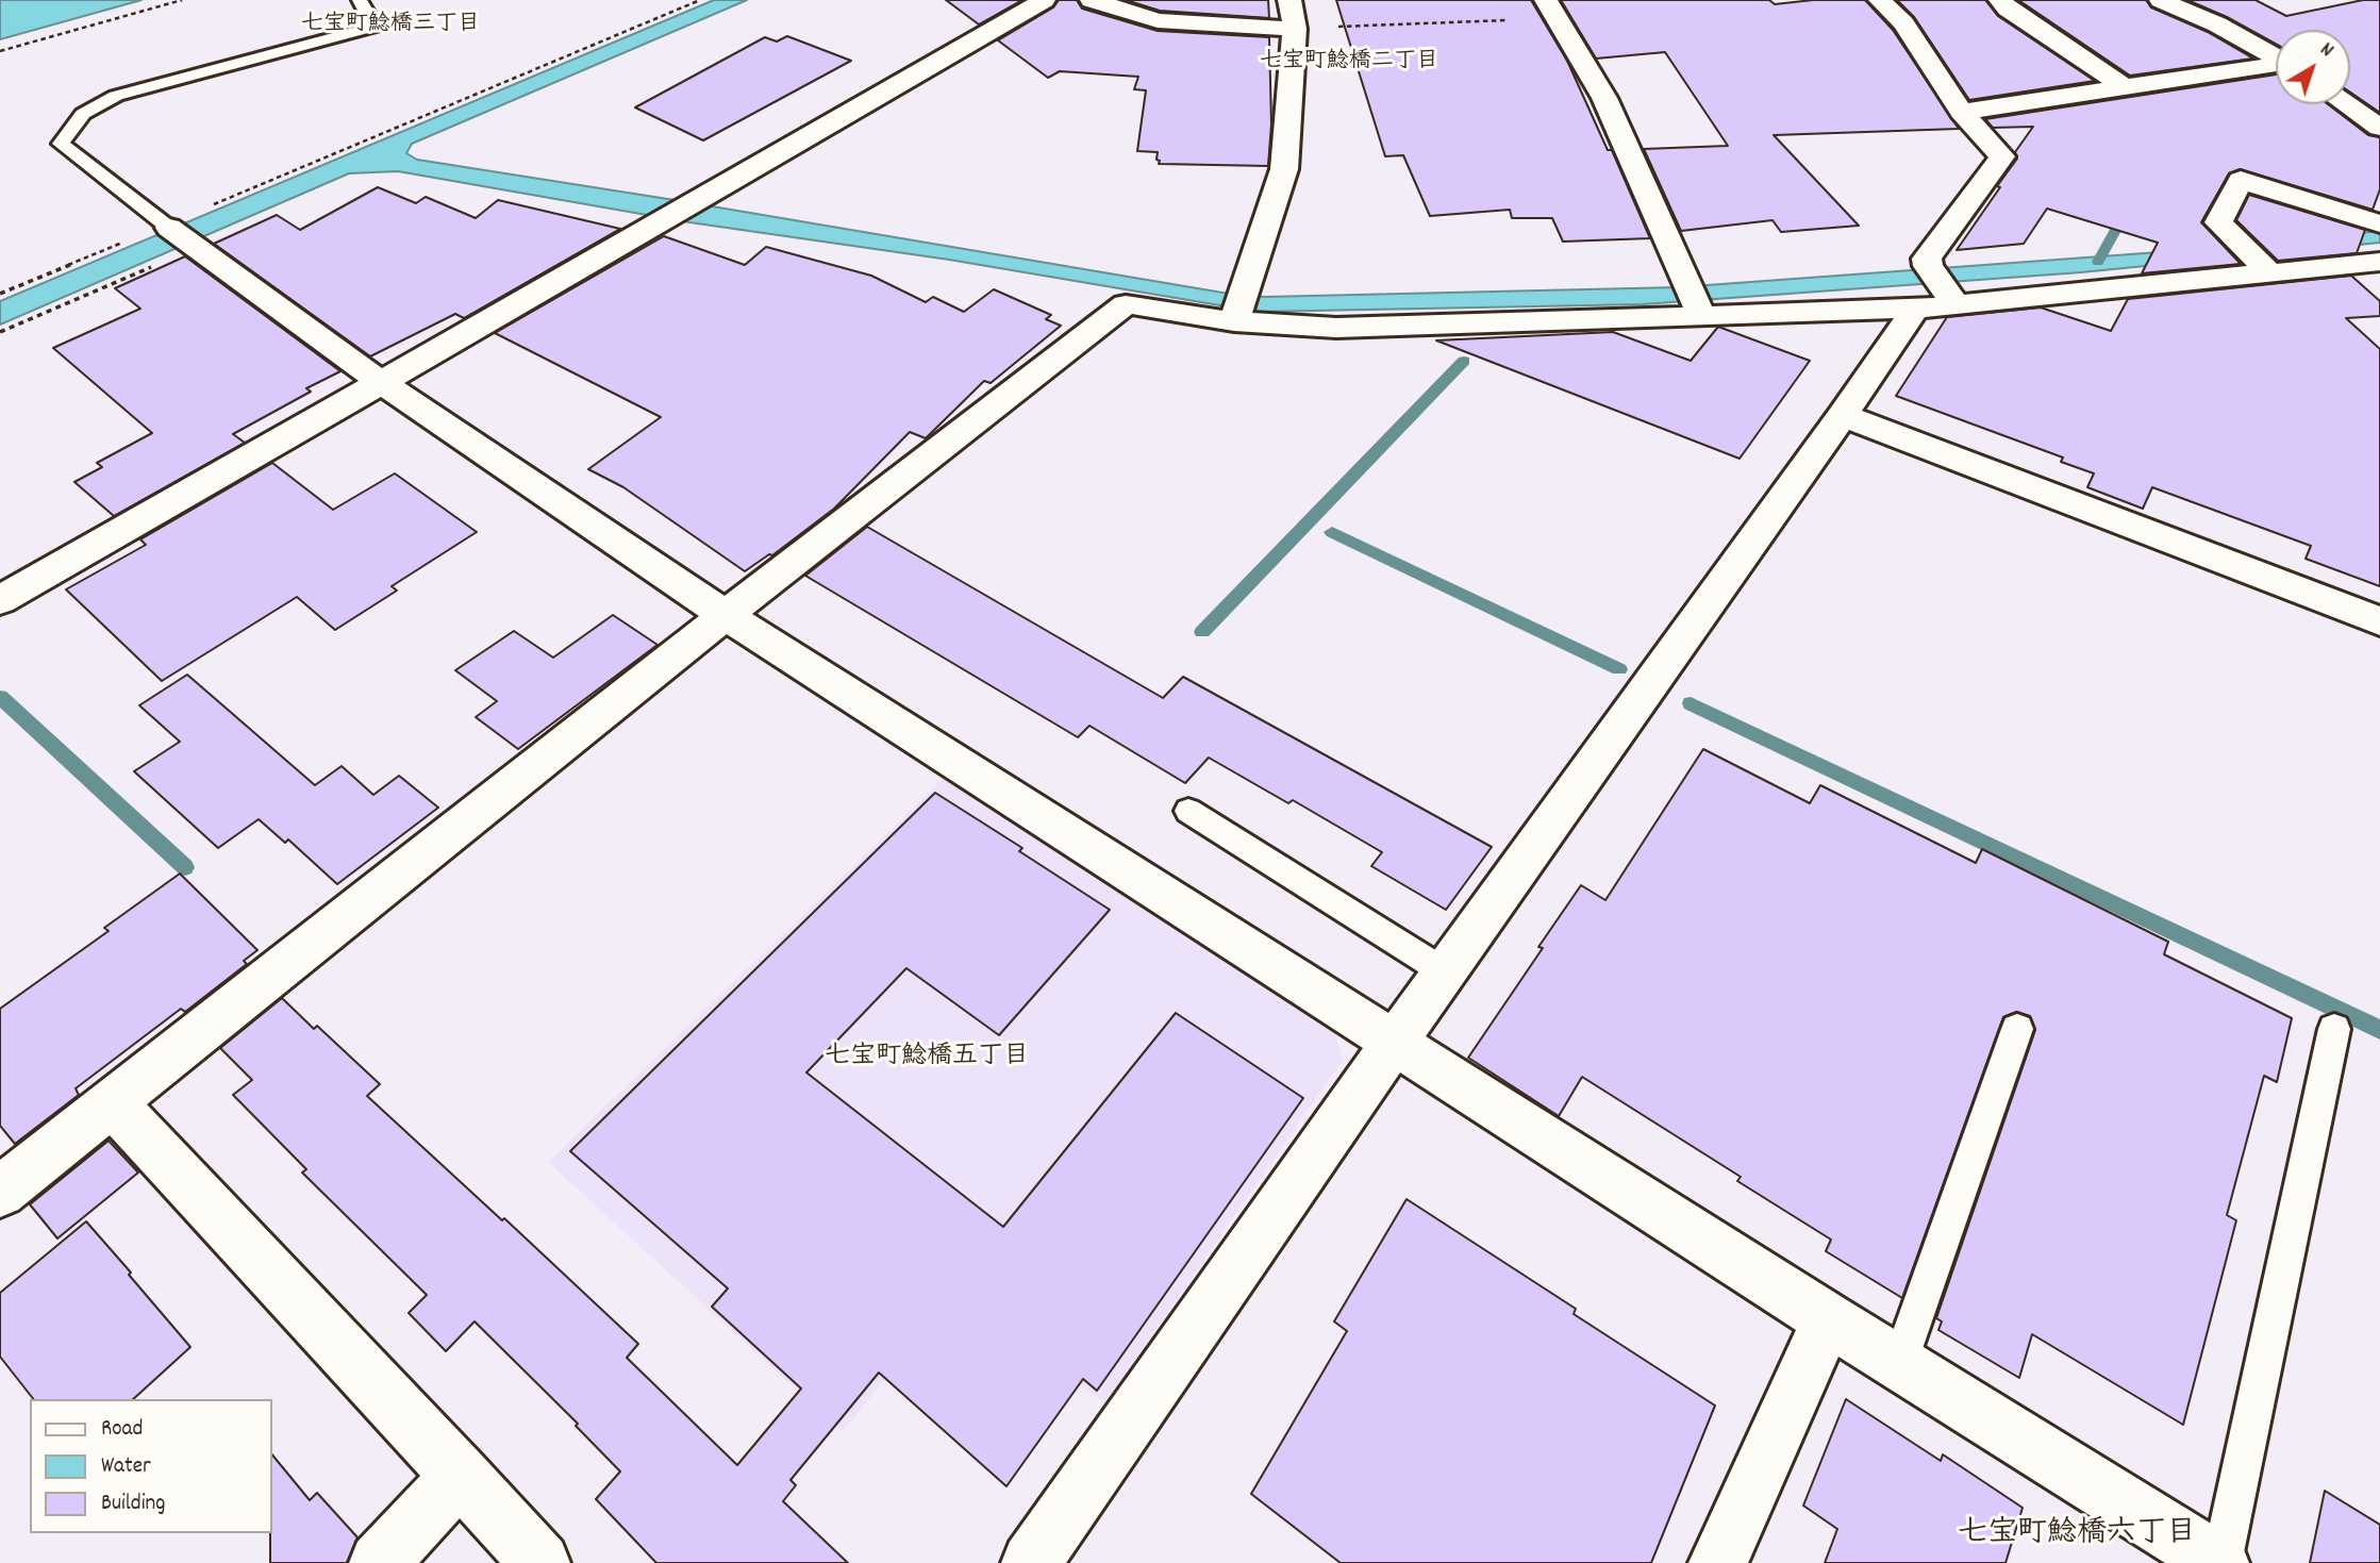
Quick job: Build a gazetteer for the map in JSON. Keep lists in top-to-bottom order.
{
  "districts": [
    "七宝町鯰橋三丁目",
    "七宝町鯰橋二丁目",
    "七宝町鯰橋五丁目",
    "七宝町鯰橋六丁目"
  ],
  "legend": ["Road", "Water", "Building"],
  "north": "top right"
}
